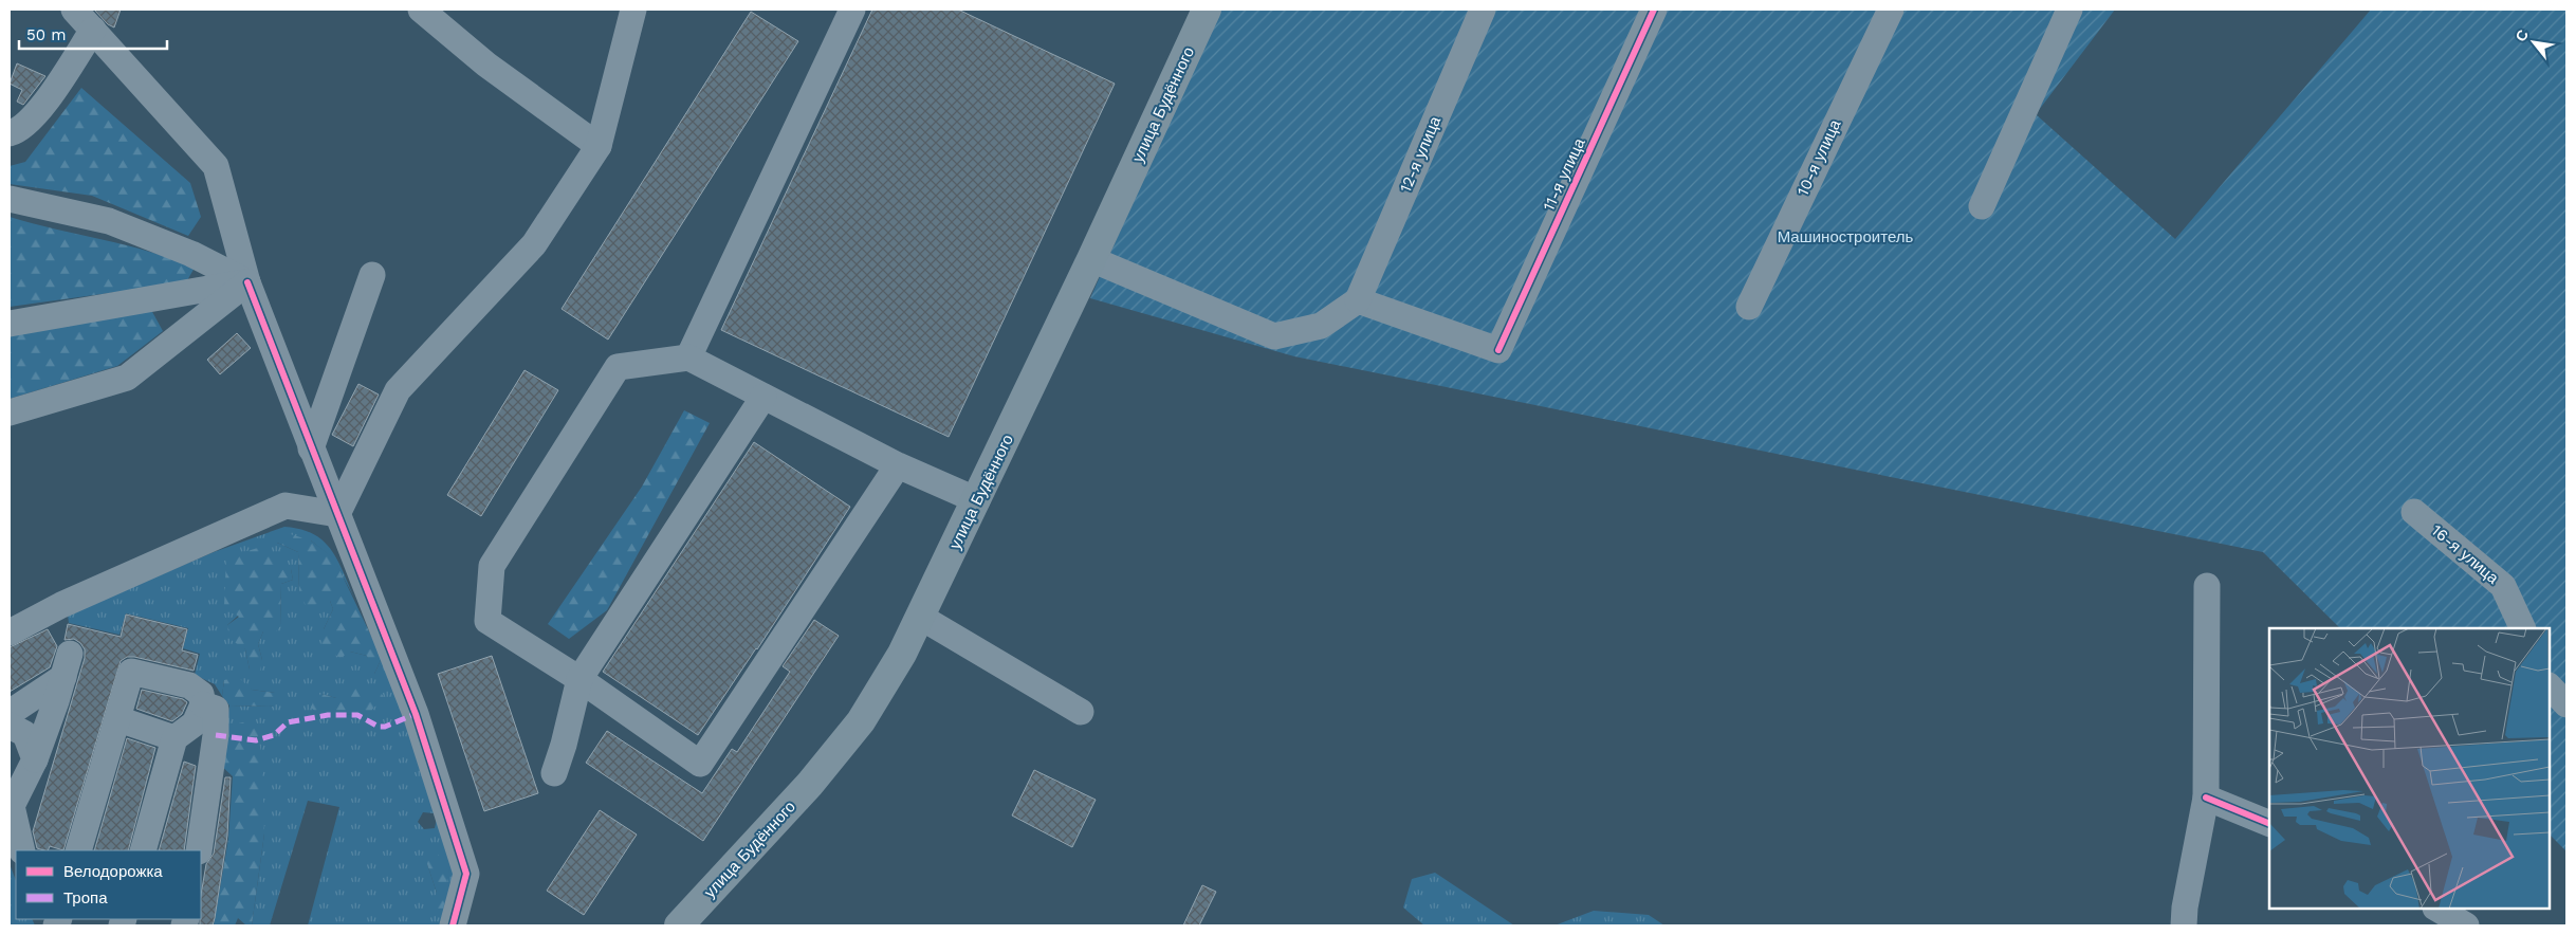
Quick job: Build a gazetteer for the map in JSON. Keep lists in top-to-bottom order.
{
  "streets": {
    "main road": ["улица Будённого"],
    "street": [
      "12-я улица",
      "10-я улица",
      "11-я улица",
      "16-я улица"
    ]
  },
  "crossings": [
    ["12-я улица", "11-я улица"]
  ],
  "parks": ["Машиностроитель"],
  "legend": ["Велодорожка", "Тропа"],
  "scale_bar": "50 m",
  "north": "top left"
}
